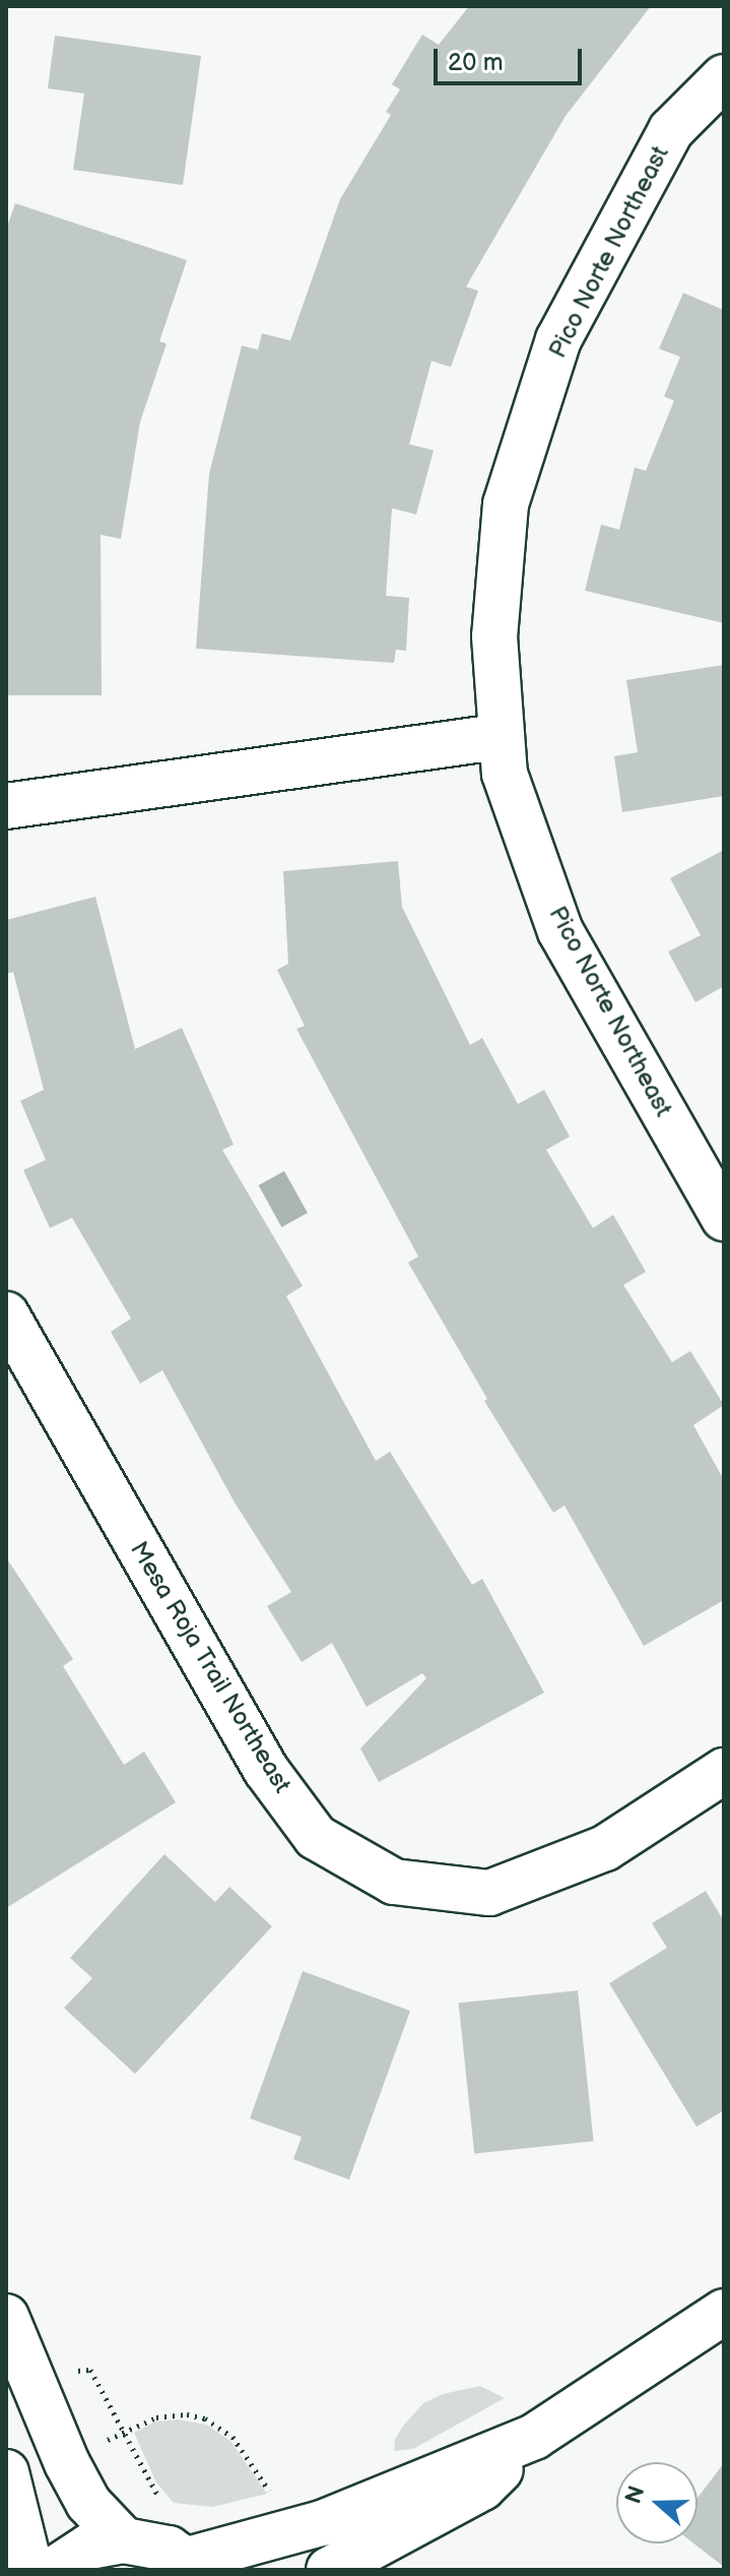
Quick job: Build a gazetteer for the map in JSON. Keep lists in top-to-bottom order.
{
  "streets": {
    "street": ["Pico Norte Northeast", "Mesa Roja Trail Northeast"]
  },
  "scale_bar": "20 m",
  "north": "left"
}
